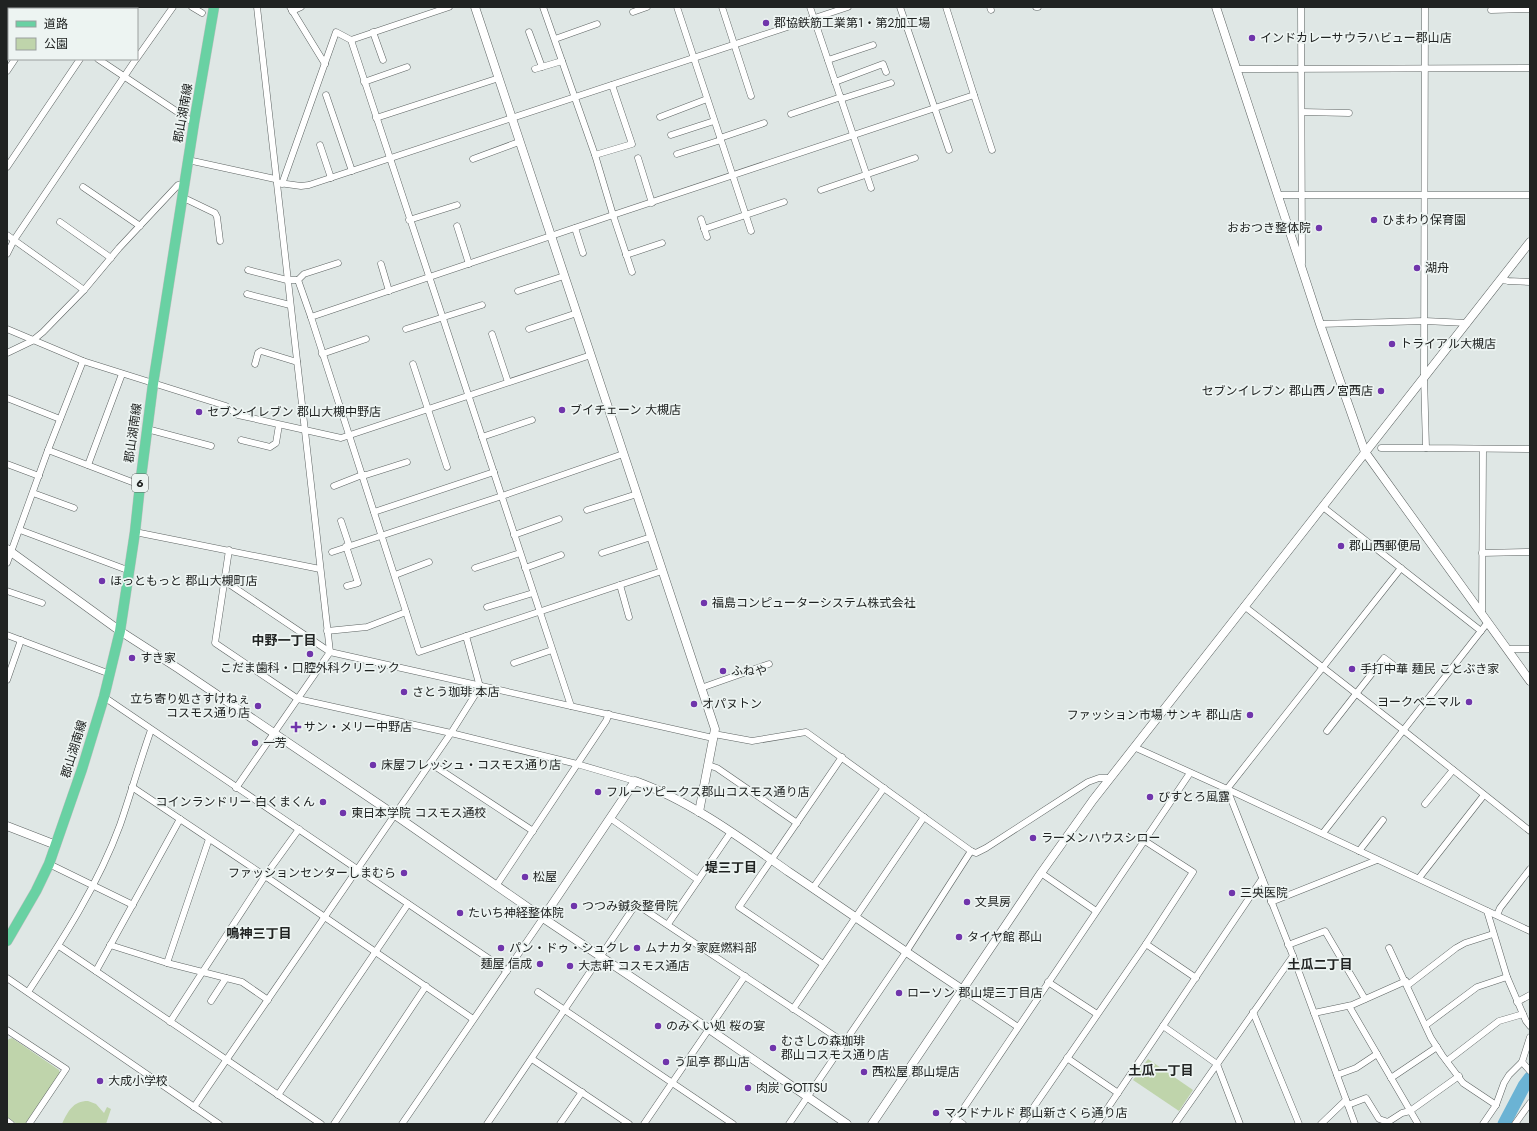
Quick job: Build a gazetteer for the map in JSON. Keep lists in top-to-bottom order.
{
  "streets": {
    "main road": ["郡山湖南線", "6"]
  },
  "districts": [
    "中野一丁目",
    "堤三丁目",
    "鳴神三丁目",
    "土瓜二丁目",
    "土瓜一丁目"
  ],
  "places": {
    "other": [
      "郡協鉄筋工業第1・第2加工場",
      "インドカレーサウラハビュー郡山店",
      "ひまわり保育園",
      "おおつき整体院",
      "湖舟",
      "トライアル大槻店",
      "セブンイレブン 郡山西ノ宮西店",
      "ブイチェーン 大槻店",
      "セブン-イレブン 郡山大槻中野店",
      "郡山西郵便局",
      "ほっともっと 郡山大槻町店",
      "福島コンピューターシステム株式会社",
      "こだま歯科・口腔外科クリニック",
      "すき家",
      "手打中華 麺民 ことぶき家",
      "ふねや",
      "さとう珈琲 本店",
      "ヨークベニマル",
      "オパヌトン",
      "立ち寄り処さすけねぇ コスモス通り店",
      "ファッション市場 サンキ 郡山店",
      "一芳",
      "床屋フレッシュ・コスモス通り店",
      "フルーツピークス郡山コスモス通り店",
      "びすとろ風露",
      "コインランドリー 白くまくん",
      "東日本学院 コスモス通校",
      "ラーメンハウスシロー",
      "ファッションセンターしまむら",
      "松屋",
      "三央医院",
      "文具房",
      "つつみ鍼灸整骨院",
      "たいち神経整体院",
      "タイヤ館 郡山",
      "パン・ドゥ・シュクレ",
      "ムナカタ 家庭燃料部",
      "麺屋 信成",
      "大志軒 コスモス通店",
      "ローソン 郡山堤三丁目店",
      "のみくい処 桜の宴",
      "むさしの森珈琲 郡山コスモス通り店",
      "う凪亭 郡山店",
      "西松屋 郡山堤店",
      "大成小学校",
      "肉炭 GOTTSU",
      "マクドナルド 郡山新さくら通り店"
    ],
    "health": ["サン・メリー中野店"]
  },
  "legend": ["道路", "公園"]
}
